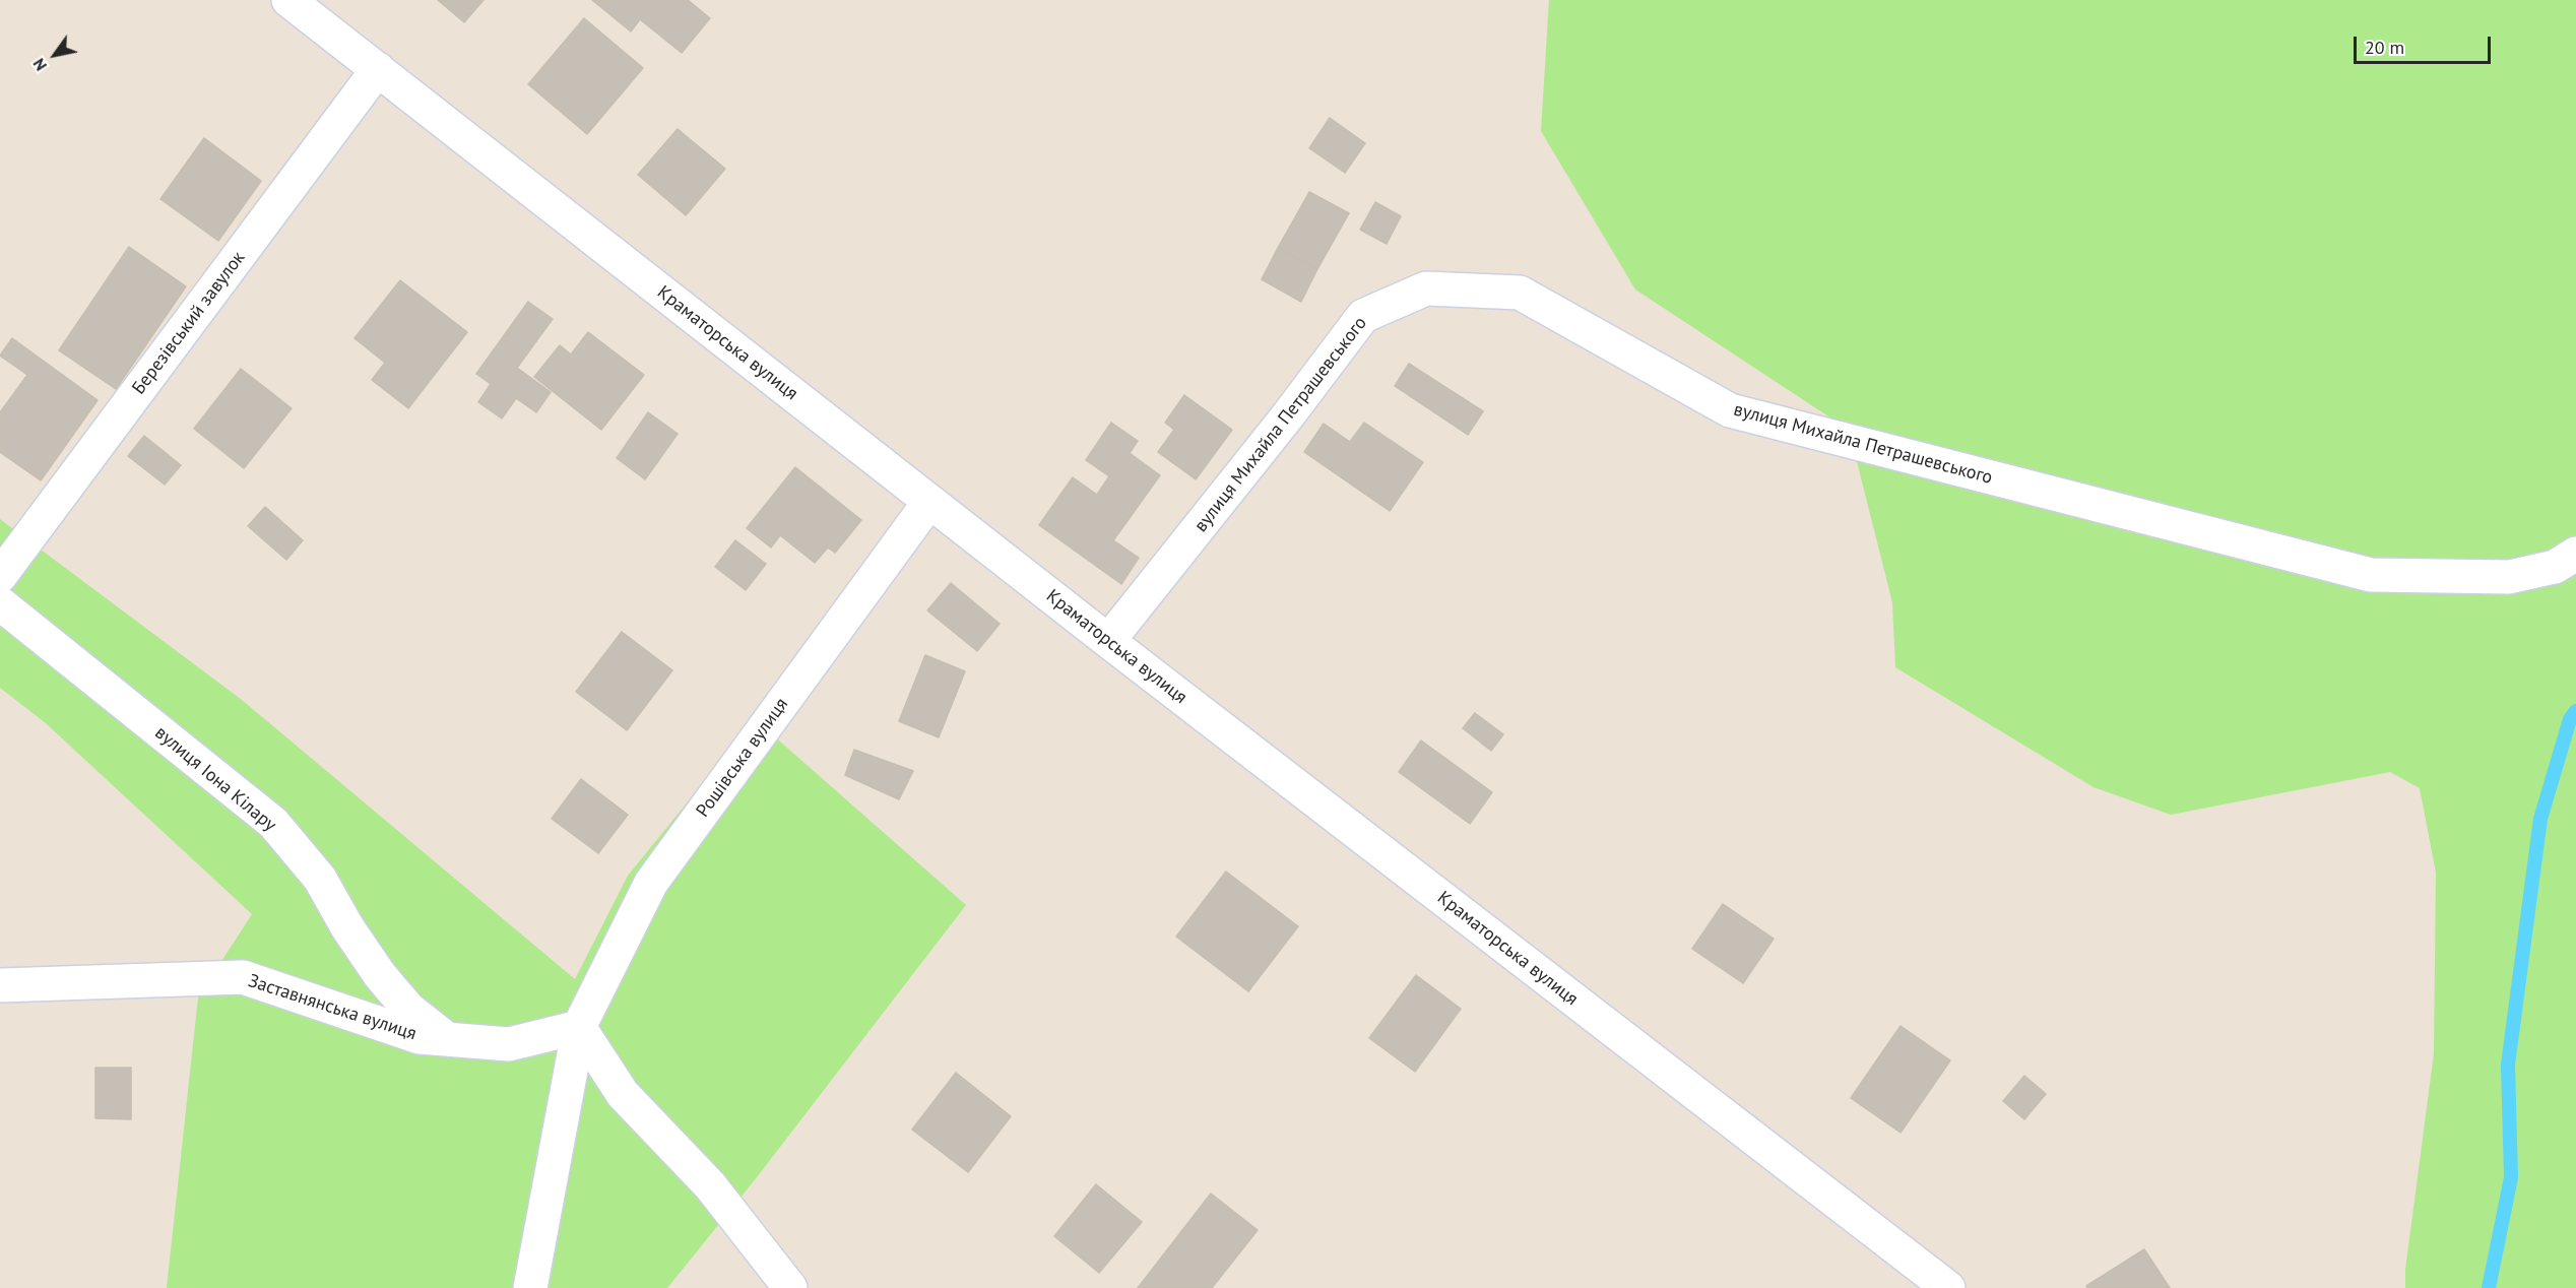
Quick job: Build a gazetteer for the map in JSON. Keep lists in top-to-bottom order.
{
  "streets": {
    "street": [
      "Березівський завулок",
      "Краматорська вулиця",
      "вулиця Михайла Петрашевського",
      "Рошівська вулиця",
      "вулиця Іона Кілару",
      "Заставнянська вулиця"
    ]
  },
  "crossings": [
    ["Березівський завулок", "Краматорська вулиця"],
    ["Краматорська вулиця", "вулиця Михайла Петрашевського"],
    ["Краматорська вулиця", "Рошівська вулиця"],
    ["Рошівська вулиця", "Заставнянська вулиця"],
    ["вулиця Іона Кілару", "Заставнянська вулиця"]
  ],
  "scale_bar": "20 m",
  "north": "bottom left"
}
